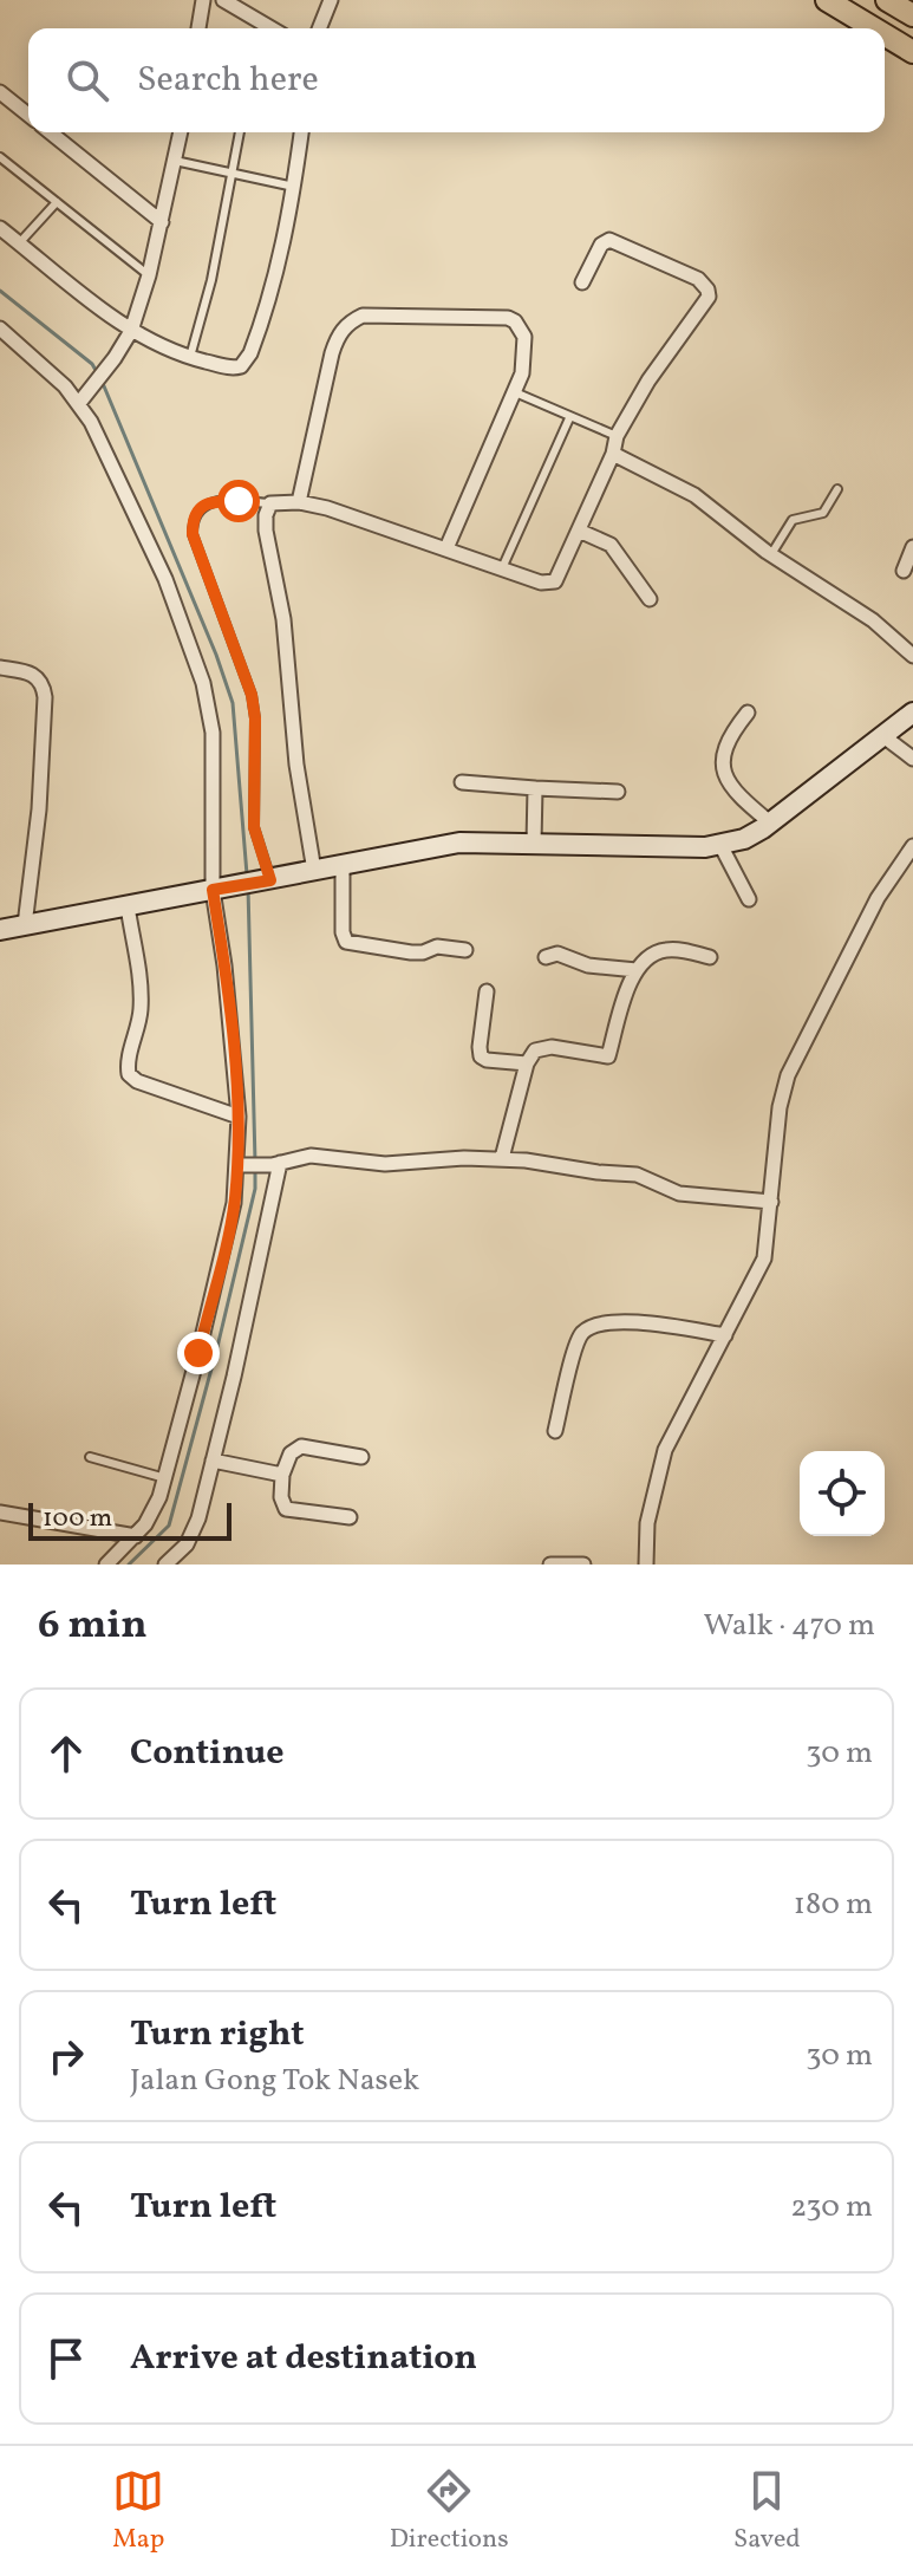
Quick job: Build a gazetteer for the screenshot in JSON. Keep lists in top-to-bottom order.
{
  "scale_bar": "100 m",
  "page": {
    "search": "Search here",
    "scale": "100 m",
    "heading": ["6 min", "Walk · 470 m"],
    "list": [
      ["Continue", "30 m"],
      ["Turn left", "180 m"],
      ["Turn right", "Jalan Gong Tok Nasek", "30 m"],
      ["Turn left", "230 m"],
      "Arrive at destination"
    ],
    "nav": ["Map", "Directions", "Saved"]
  }
}
